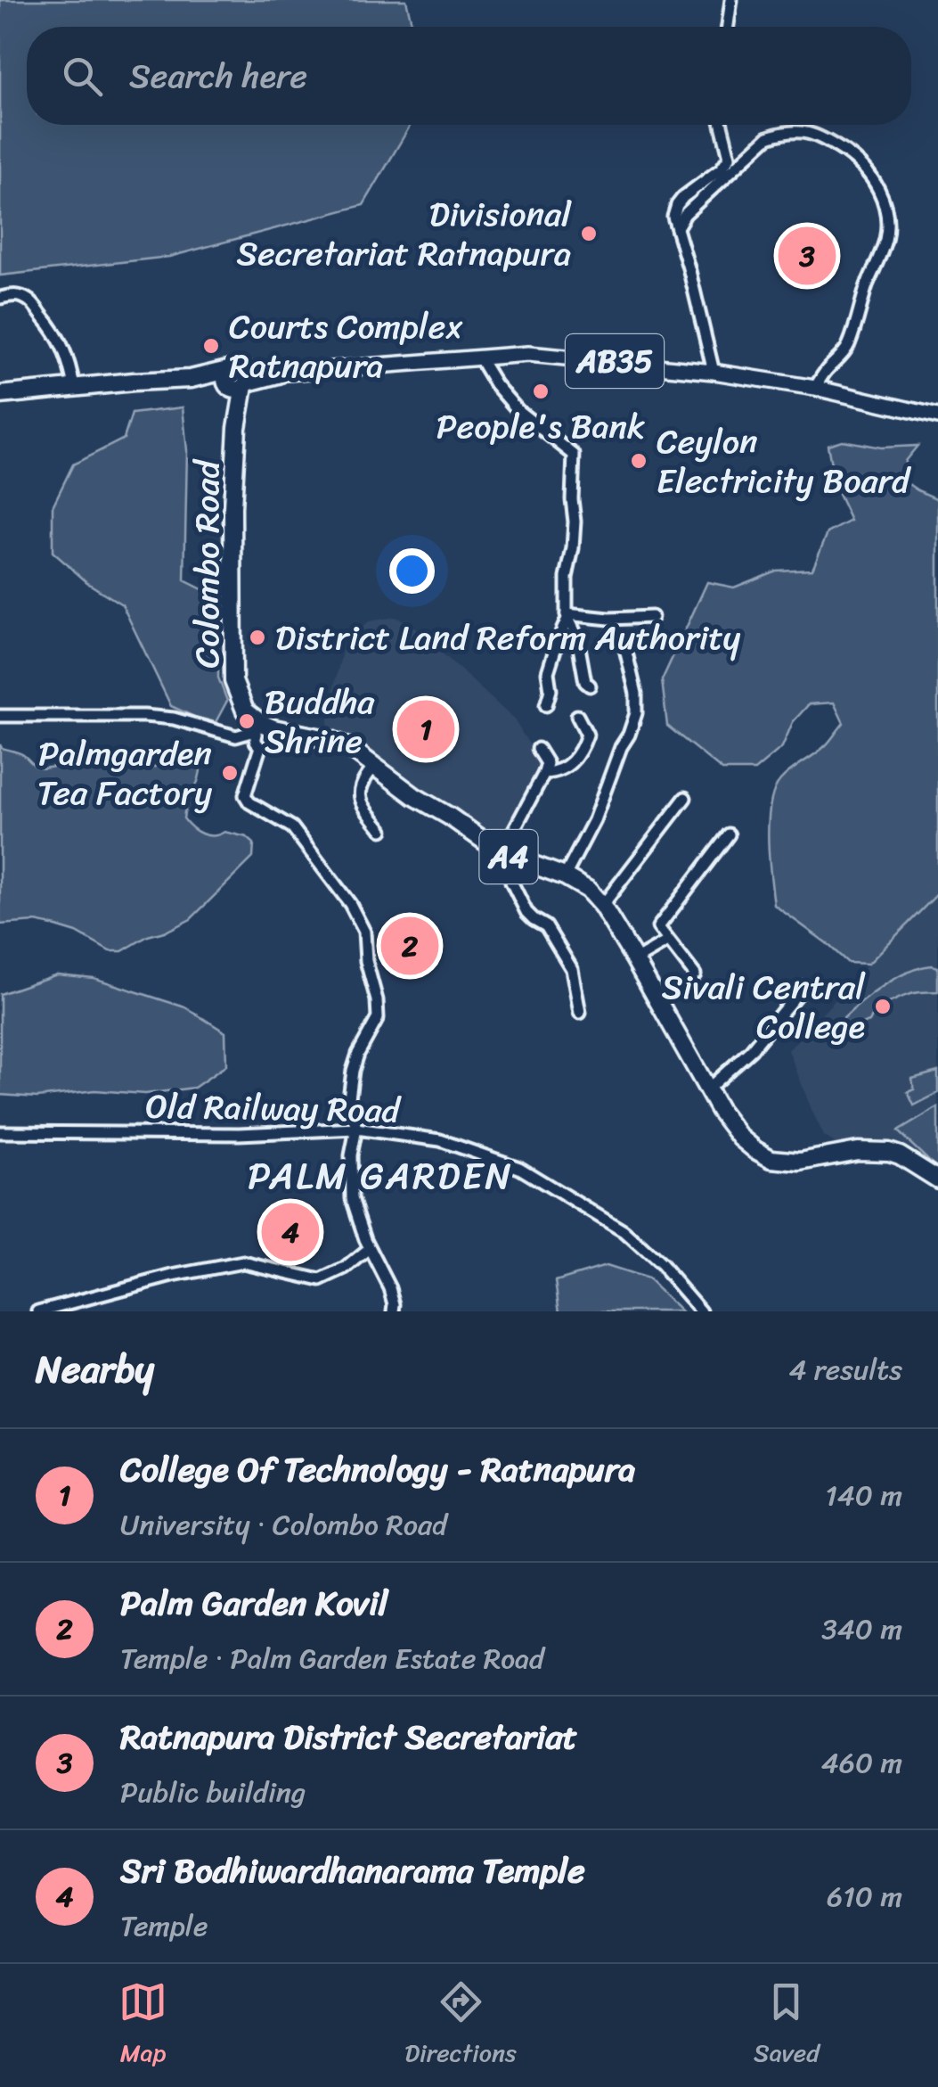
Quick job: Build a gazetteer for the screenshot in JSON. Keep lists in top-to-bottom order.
{
  "streets": {
    "highway": ["Colombo Road", "A4"],
    "main road": ["AB35"],
    "street": ["Old Railway Road"]
  },
  "crossings": [
    ["AB35", "Colombo Road"],
    ["Colombo Road", "A4"]
  ],
  "districts": ["PALM GARDEN"],
  "places": [
    "Divisional Secretariat Ratnapura",
    "Courts Complex Ratnapura",
    "People's Bank",
    "Ceylon Electricity Board",
    "District Land Reform Authority",
    "Buddha Shrine",
    "Palmgarden Tea Factory",
    "Sivali Central College"
  ],
  "page": {
    "search": "Search here",
    "pins": [
      "3",
      "1",
      "2",
      "4"
    ],
    "heading": ["Nearby", "4 results"],
    "list": [
      {
        "mark": "1",
        "name": "College Of Technology - Ratnapura",
        "note": "University · Colombo Road",
        "value": "140 m"
      },
      {
        "mark": "2",
        "name": "Palm Garden Kovil",
        "note": "Temple · Palm Garden Estate Road",
        "value": "340 m"
      },
      {
        "mark": "3",
        "name": "Ratnapura District Secretariat",
        "note": "Public building",
        "value": "460 m"
      },
      {
        "mark": "4",
        "name": "Sri Bodhiwardhanarama Temple",
        "note": "Temple",
        "value": "610 m"
      }
    ],
    "nav": ["Map", "Directions", "Saved"]
  }
}
